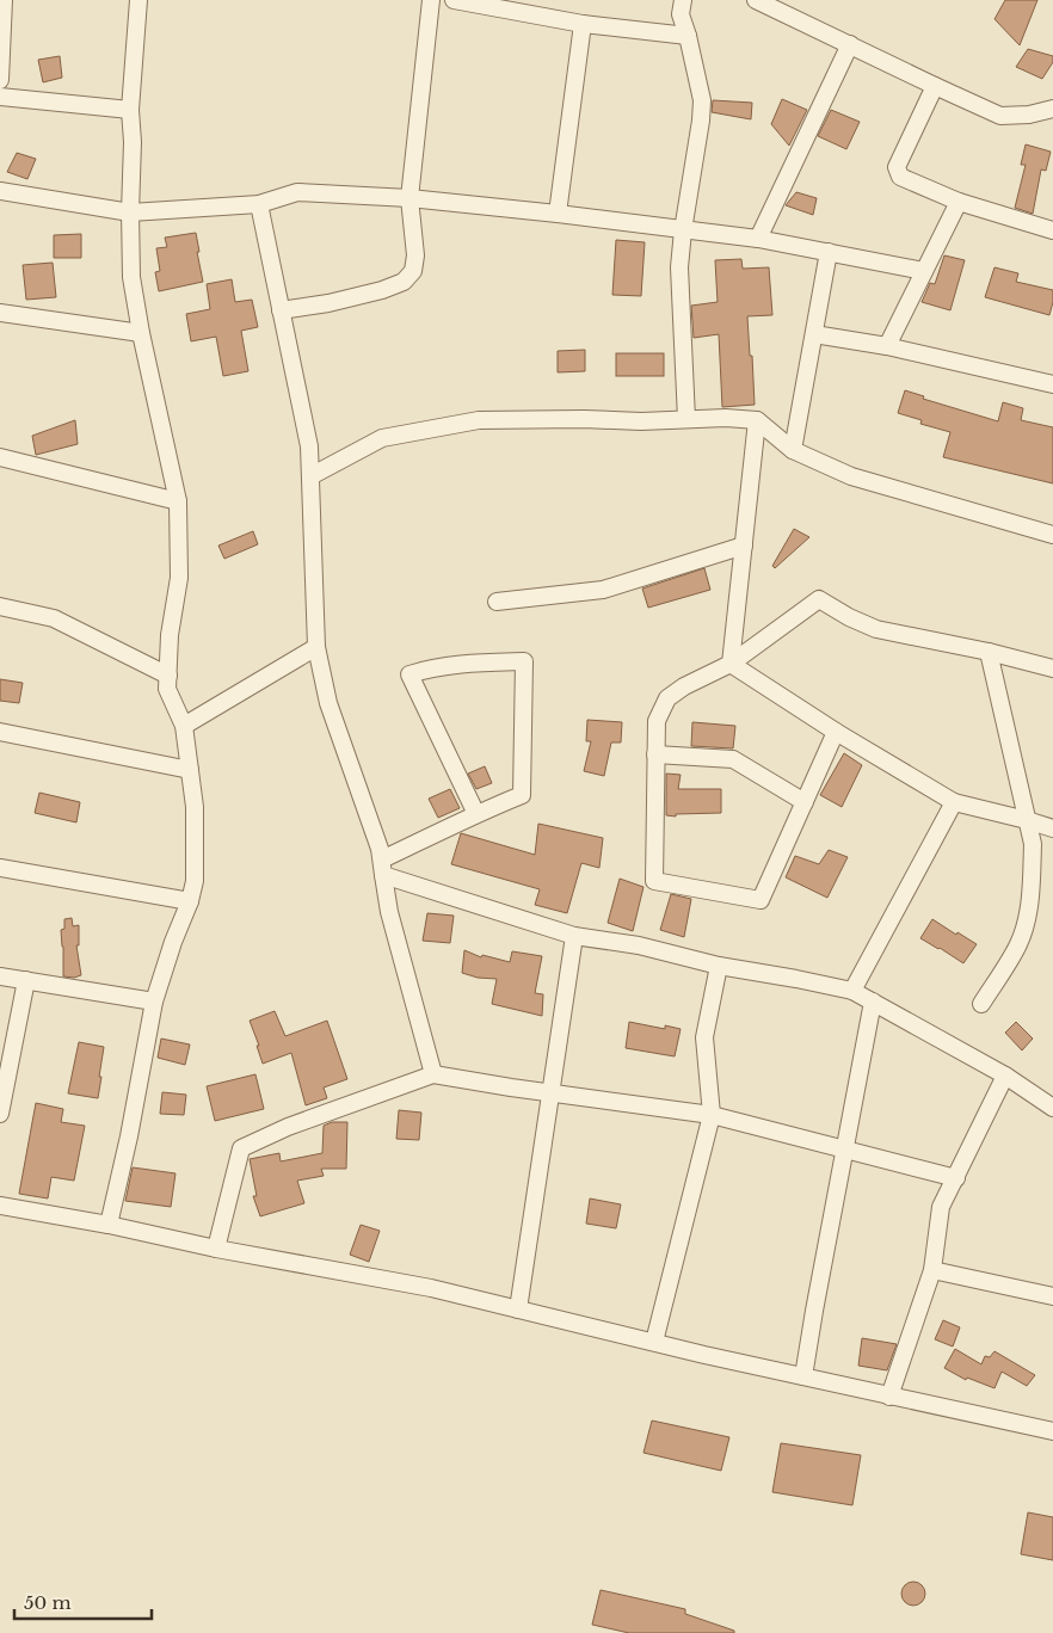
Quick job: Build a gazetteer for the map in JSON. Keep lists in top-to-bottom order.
{
  "scale_bar": "50 m"
}
